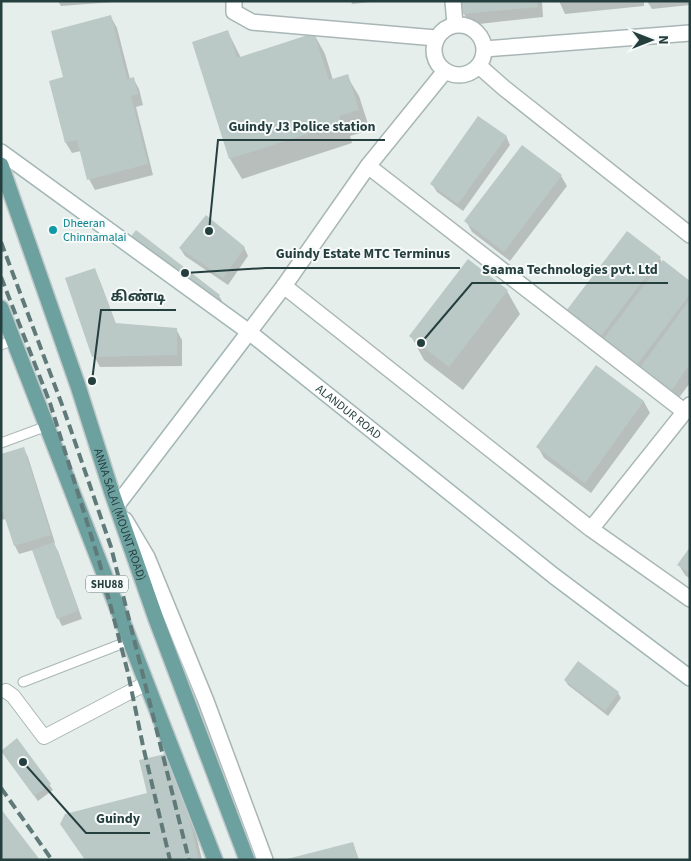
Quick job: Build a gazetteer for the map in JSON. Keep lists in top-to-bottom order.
{
  "streets": {
    "main road": ["ANNA SALAI (MOUNT ROAD)", "SHU88"],
    "street": ["ALANDUR ROAD"]
  },
  "places": [
    "Dheeran Chinnamalai",
    "Guindy J3 Police station",
    "Guindy Estate MTC Terminus",
    "Saama Technologies pvt. Ltd",
    "கிண்டி",
    "Guindy"
  ],
  "north": "right"
}
